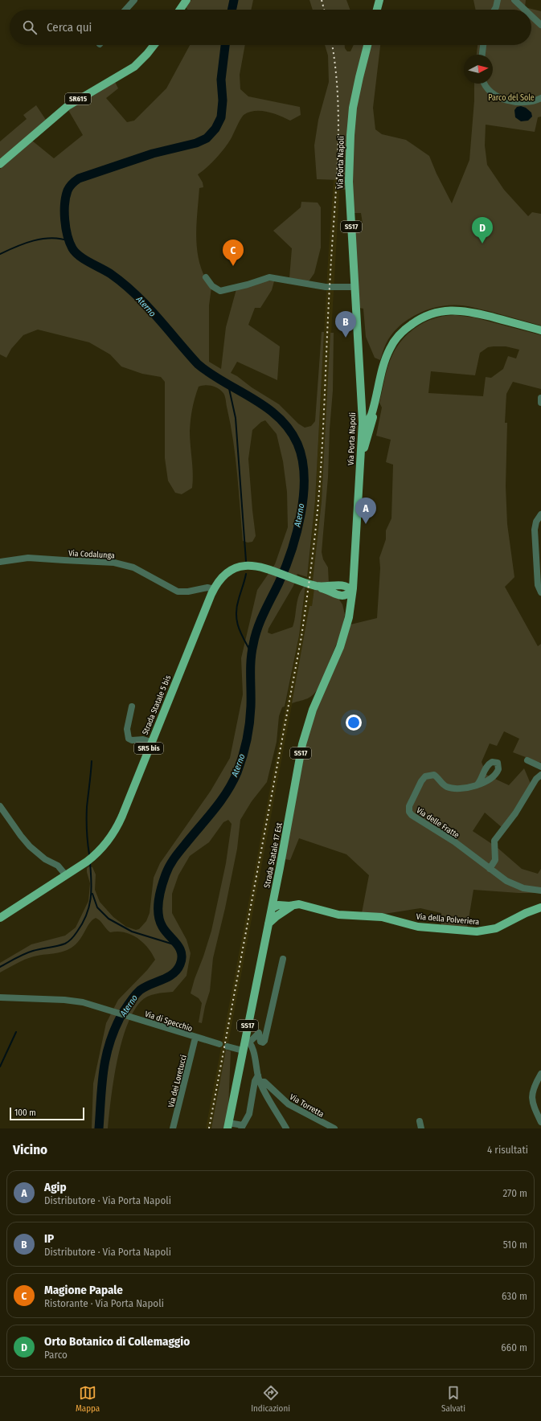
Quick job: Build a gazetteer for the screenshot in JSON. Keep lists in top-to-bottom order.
{
  "streets": {
    "main road": [
      "SR615",
      "Via Porta Napoli",
      "SS17",
      "Strada Statale 5 bis",
      "SR5 bis",
      "Strada Statale 17 Est",
      "Via della Polveriera"
    ],
    "street": [
      "Via Codalunga",
      "Via delle Fratte",
      "Via di Specchio",
      "Via dei Loretucci",
      "Via Torretta"
    ]
  },
  "crossings": [
    ["Via Porta Napoli", "Strada Statale 5 bis"],
    ["Via Porta Napoli", "Strada Statale 17 Est"],
    ["Via Codalunga", "Strada Statale 5 bis"],
    ["Strada Statale 5 bis", "Strada Statale 17 Est"],
    ["Strada Statale 17 Est", "Via della Polveriera"],
    ["Via di Specchio", "Via dei Loretucci"]
  ],
  "water": ["Aterno"],
  "parks": ["Parco del Sole"],
  "scale_bar": "100 m",
  "north": "right",
  "page": {
    "search": "Cerca qui",
    "pins": [
      "D",
      "C",
      "B",
      "A"
    ],
    "scale": "100 m",
    "heading": ["Vicino", "4 risultati"],
    "list": [
      {
        "mark": "A",
        "name": "Agip",
        "note": "Distributore · Via Porta Napoli",
        "value": "270 m"
      },
      {
        "mark": "B",
        "name": "IP",
        "note": "Distributore · Via Porta Napoli",
        "value": "510 m"
      },
      {
        "mark": "C",
        "name": "Magione Papale",
        "note": "Ristorante · Via Porta Napoli",
        "value": "630 m"
      },
      {
        "mark": "D",
        "name": "Orto Botanico di Collemaggio",
        "note": "Parco",
        "value": "660 m"
      }
    ],
    "nav": ["Mappa", "Indicazioni", "Salvati"]
  }
}
